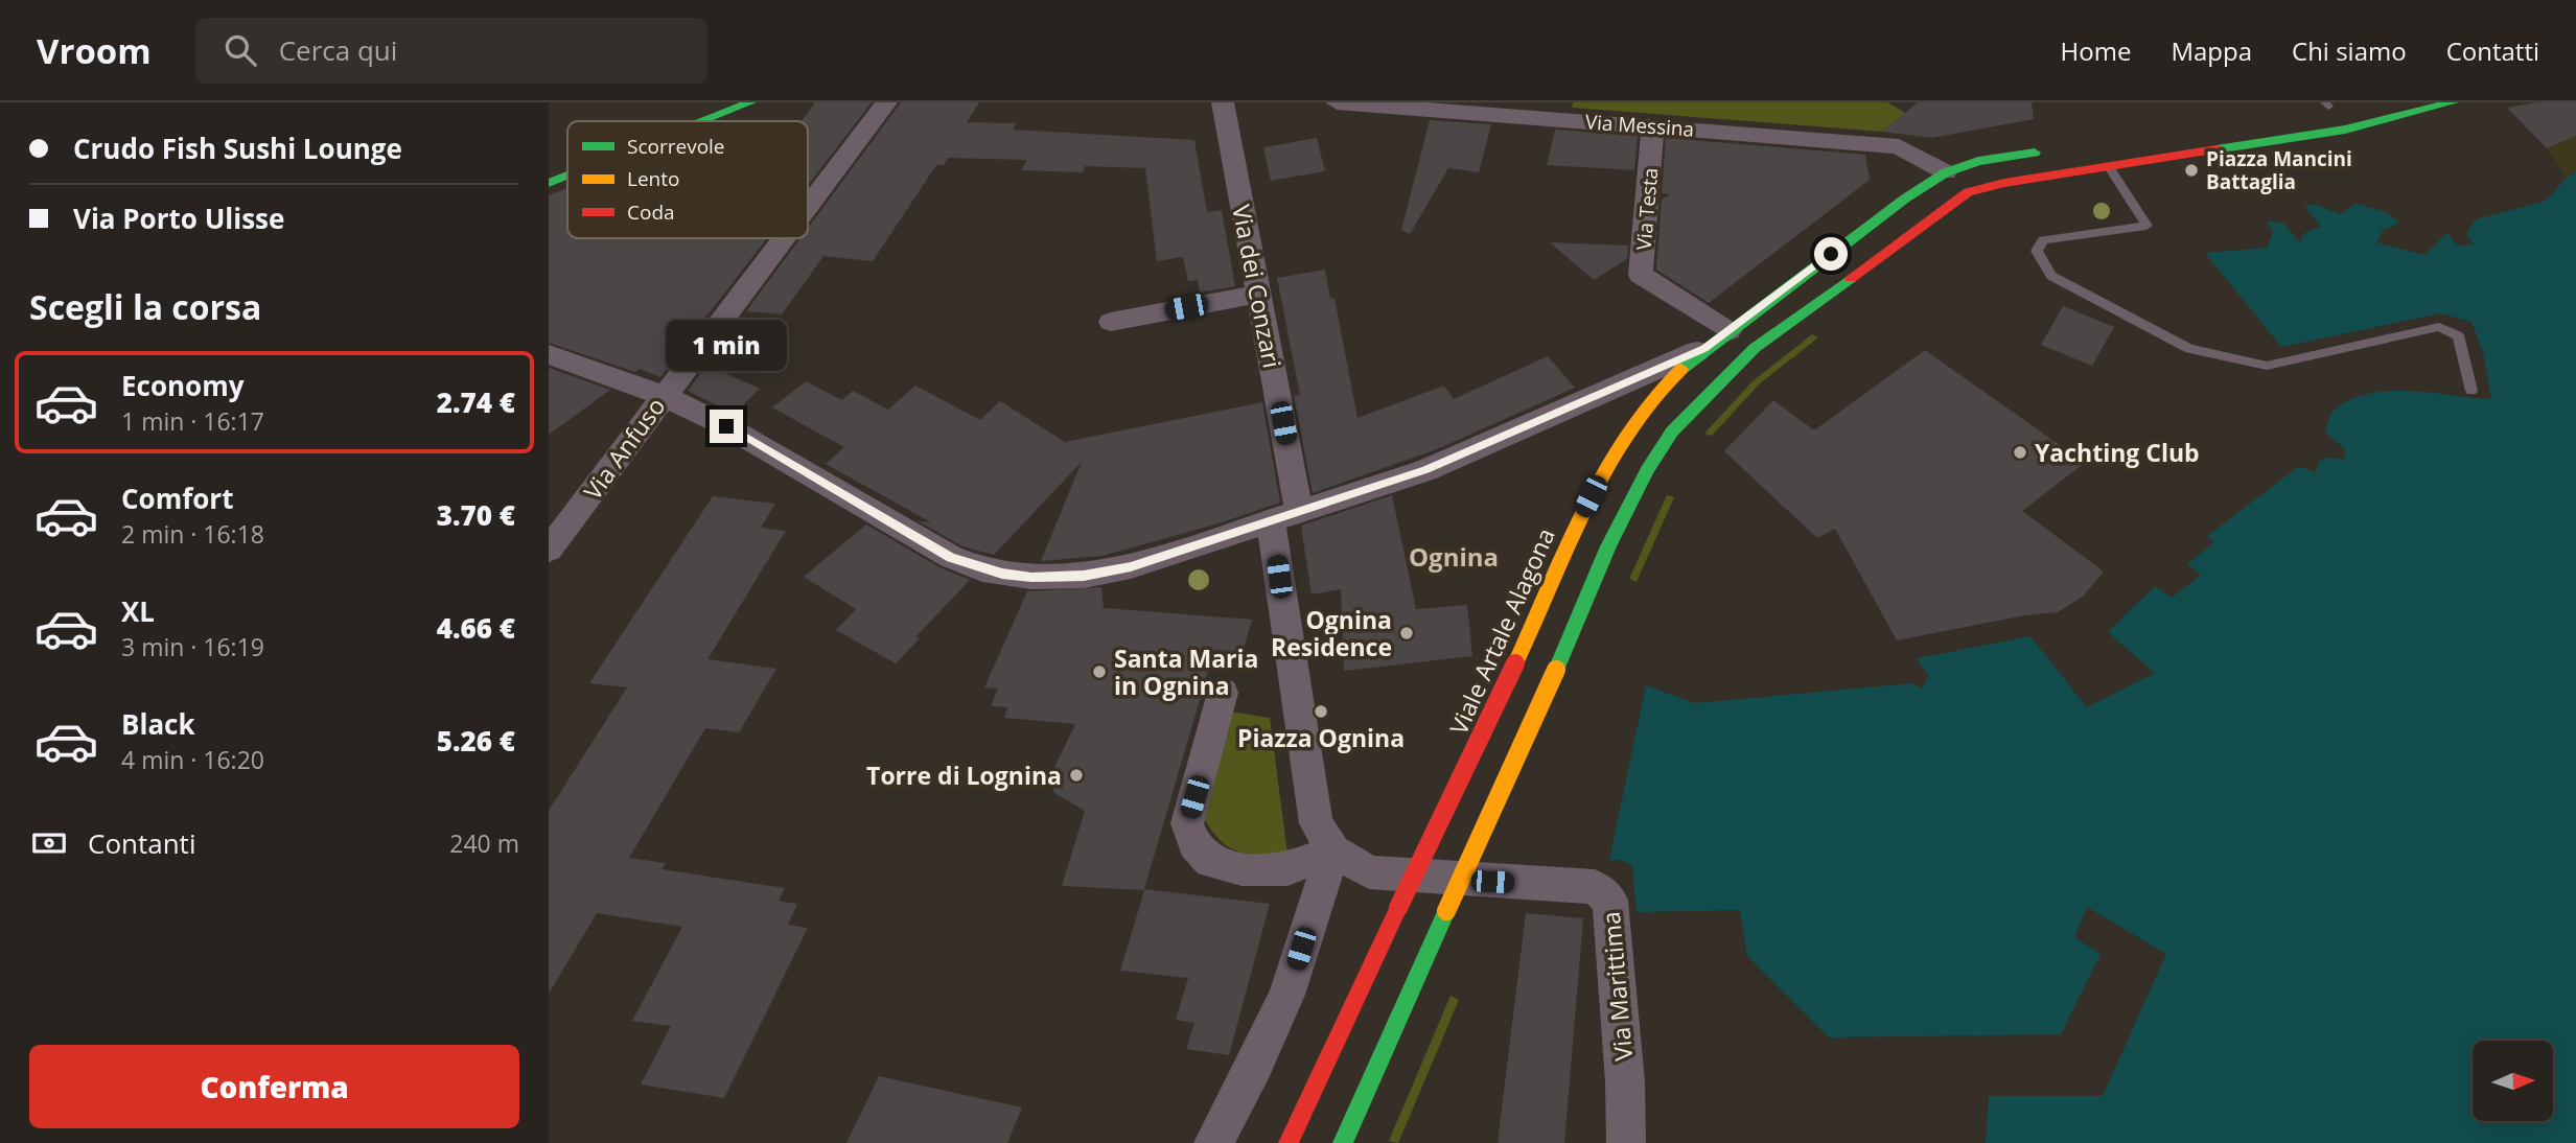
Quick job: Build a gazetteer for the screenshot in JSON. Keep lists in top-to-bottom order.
{
  "streets": {
    "main road": ["Viale Artale Alagona"],
    "street": [
      "Via Messina",
      "Via Testa",
      "Via dei Conzari",
      "Via Anfuso",
      "Via Marittima"
    ]
  },
  "crossings": [
    ["Via Messina", "Via Testa"],
    ["Via Messina", "Viale Artale Alagona"],
    ["Via Testa", "Viale Artale Alagona"],
    ["Via dei Conzari", "Via Marittima"]
  ],
  "districts": ["Ognina"],
  "places": [
    "Piazza Mancini Battaglia",
    "Yachting Club",
    "Ognina Residence",
    "Santa Maria in Ognina",
    "Piazza Ognina",
    "Torre di Lognina"
  ],
  "legend": ["Scorrevole", "Lento", "Coda"],
  "north": "right",
  "page": {
    "header": "Vroom",
    "search": "Cerca qui",
    "nav": [
      "Home",
      "Mappa",
      "Chi siamo",
      "Contatti"
    ],
    "banner": ["Crudo Fish Sushi Lounge", "Via Porto Ulisse"],
    "heading": "Scegli la corsa",
    "bubble": "1 min",
    "list": [
      {
        "name": "Economy",
        "note": "1 min · 16:17",
        "value": "2.74 €"
      },
      {
        "name": "Comfort",
        "note": "2 min · 16:18",
        "value": "3.70 €"
      },
      {
        "name": "XL",
        "note": "3 min · 16:19",
        "value": "4.66 €"
      },
      {
        "name": "Black",
        "note": "4 min · 16:20",
        "value": "5.26 €"
      }
    ],
    "pay": ["Contanti", "240 m"],
    "buttons": "Conferma"
  }
}
